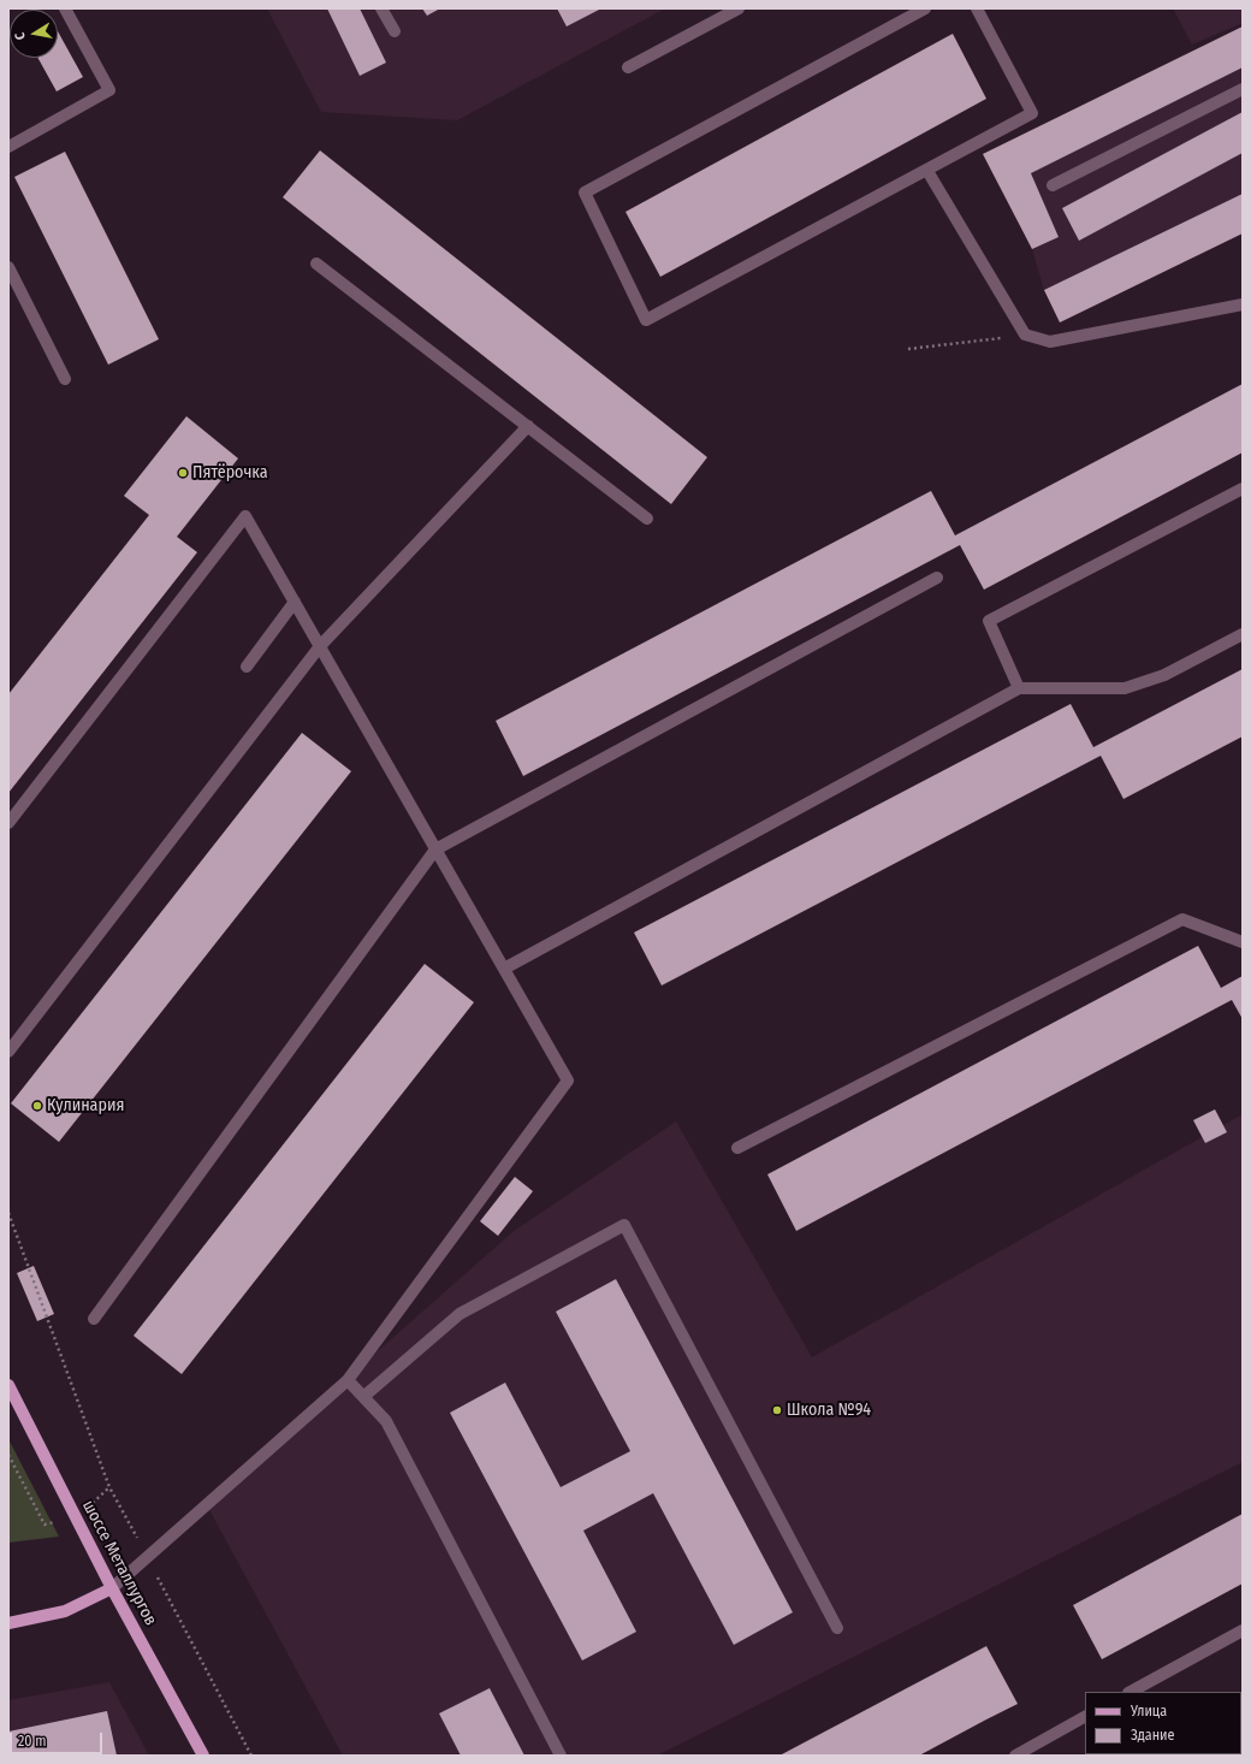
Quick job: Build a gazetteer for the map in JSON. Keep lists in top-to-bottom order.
{
  "streets": {
    "main road": ["шоссе Металлургов"]
  },
  "places": ["Пятёрочка", "Кулинария", "Школа №94"],
  "legend": ["Улица", "Здание"],
  "scale_bar": "20 m",
  "north": "left"
}
